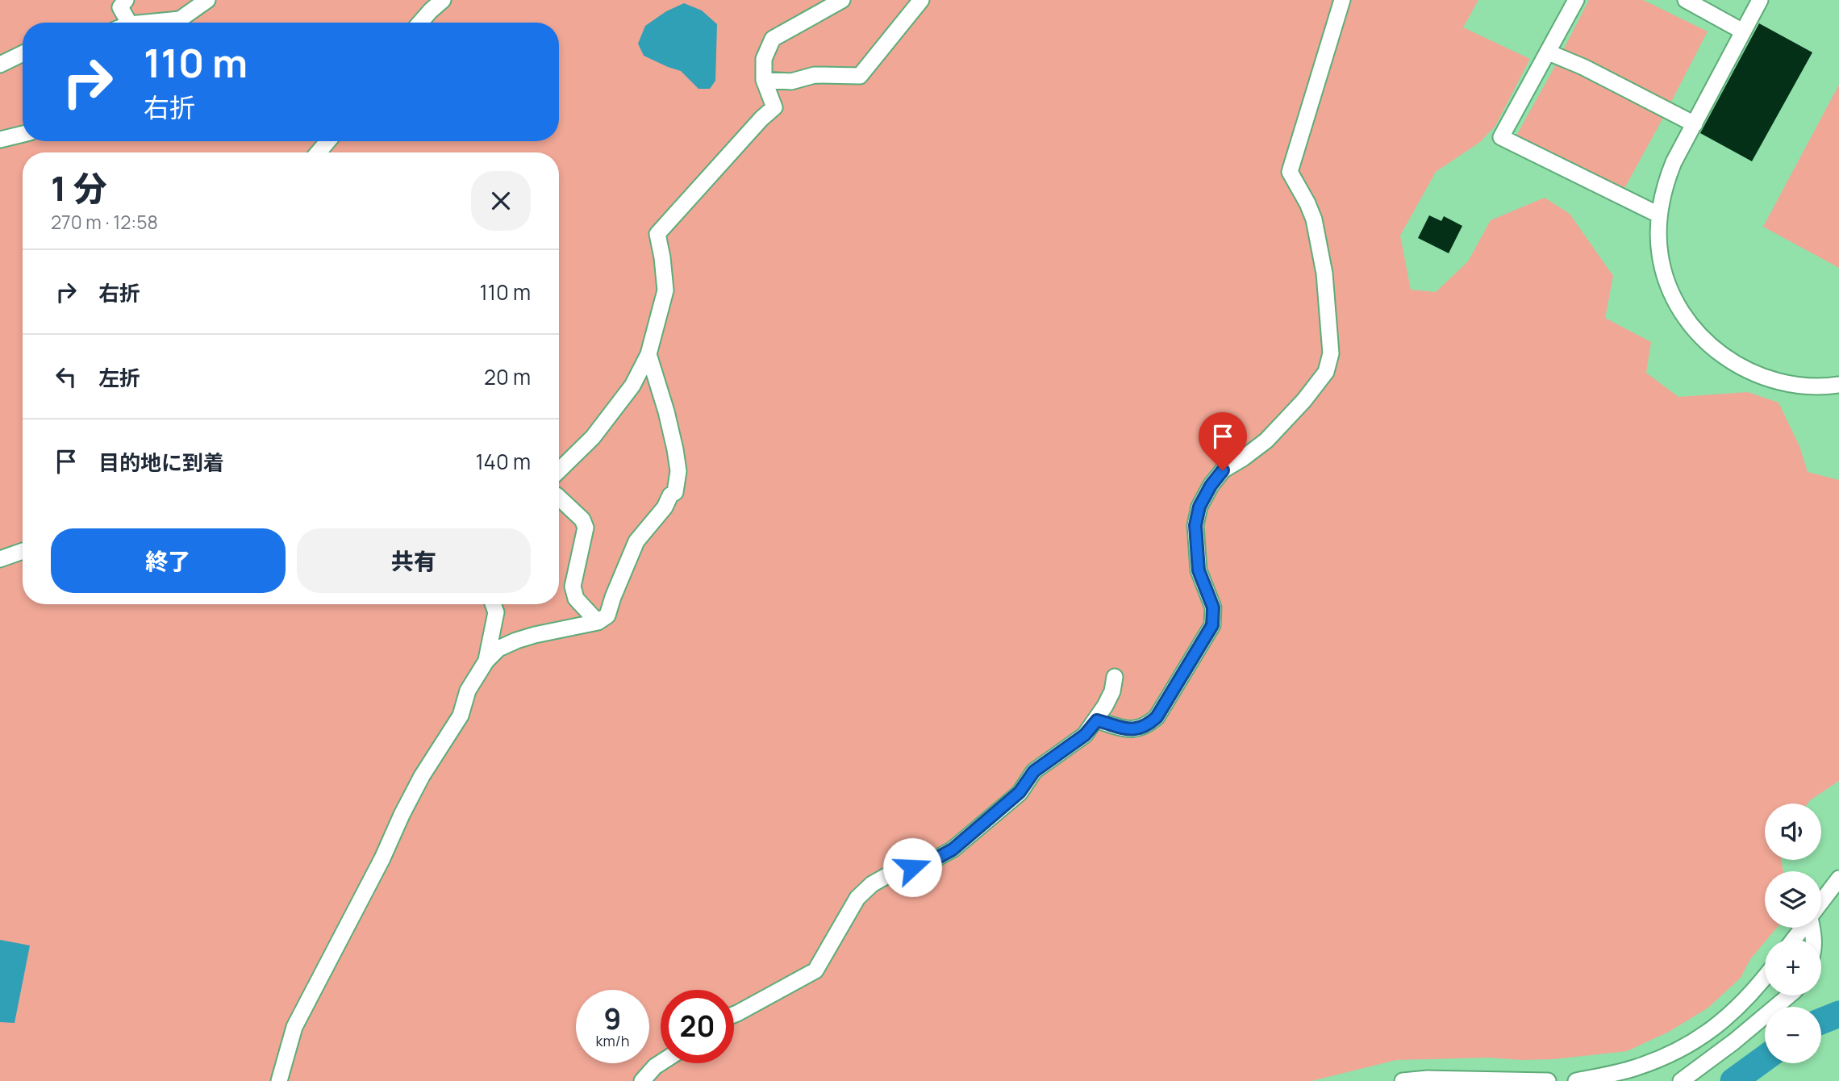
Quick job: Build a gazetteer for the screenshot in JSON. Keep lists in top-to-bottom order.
{
  "page": {
    "turn": ["110 m", "右折"],
    "heading": ["1 分", "270 m · 12:58"],
    "list": [
      {
        "name": "右折",
        "value": "110 m"
      },
      {
        "name": "左折",
        "value": "20 m"
      },
      {
        "name": "目的地に到着",
        "value": "140 m"
      }
    ],
    "buttons": ["終了", "共有"],
    "map_buttons": ["+", "−"],
    "speed": "9 km/h",
    "limit": "20"
  }
}
